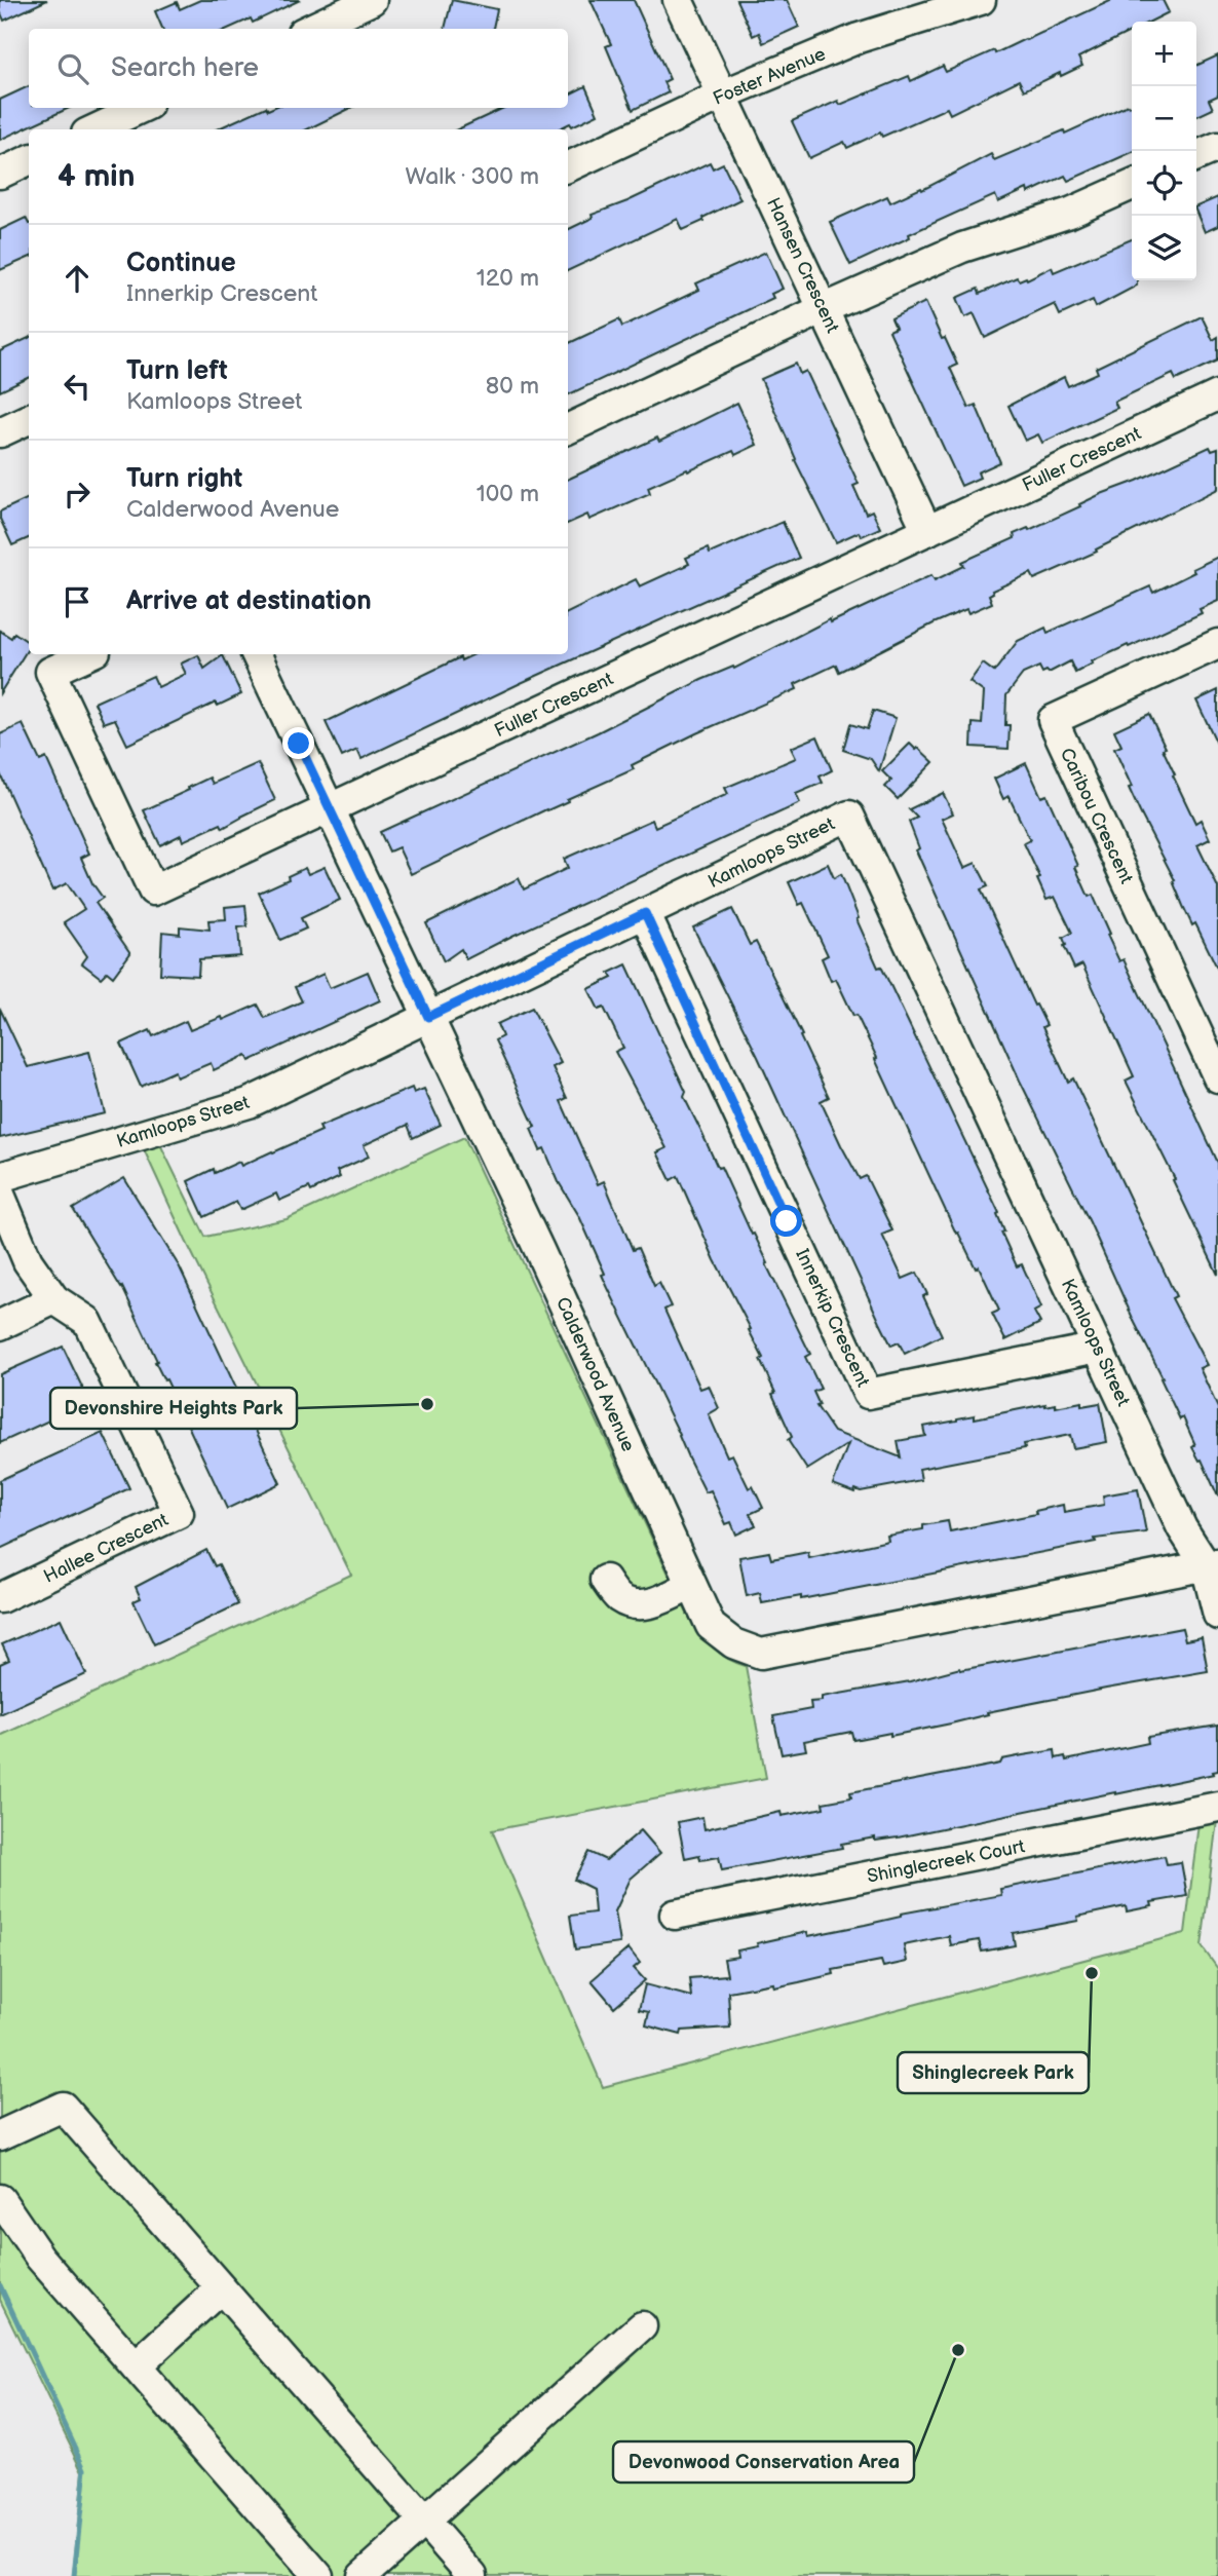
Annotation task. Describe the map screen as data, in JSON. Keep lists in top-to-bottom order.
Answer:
{
  "streets": {
    "street": [
      "Foster Avenue",
      "Hansen Crescent",
      "Fuller Crescent",
      "Caribou Crescent",
      "Kamloops Street",
      "Innerkip Crescent",
      "Calderwood Avenue",
      "Hallee Crescent",
      "Shinglecreek Court"
    ]
  },
  "crossings": [
    ["Foster Avenue", "Hansen Crescent"],
    ["Hansen Crescent", "Fuller Crescent"],
    ["Fuller Crescent", "Calderwood Avenue"],
    ["Kamloops Street", "Innerkip Crescent"],
    ["Kamloops Street", "Calderwood Avenue"]
  ],
  "places": ["Devonshire Heights Park", "Shinglecreek Park", "Devonwood Conservation Area"],
  "page": {
    "map_buttons": ["+", "−"],
    "search": "Search here",
    "heading": ["4 min", "Walk · 300 m"],
    "list": [
      ["Continue", "Innerkip Crescent", "120 m"],
      ["Turn left", "Kamloops Street", "80 m"],
      ["Turn right", "Calderwood Avenue", "100 m"],
      "Arrive at destination"
    ]
  }
}
